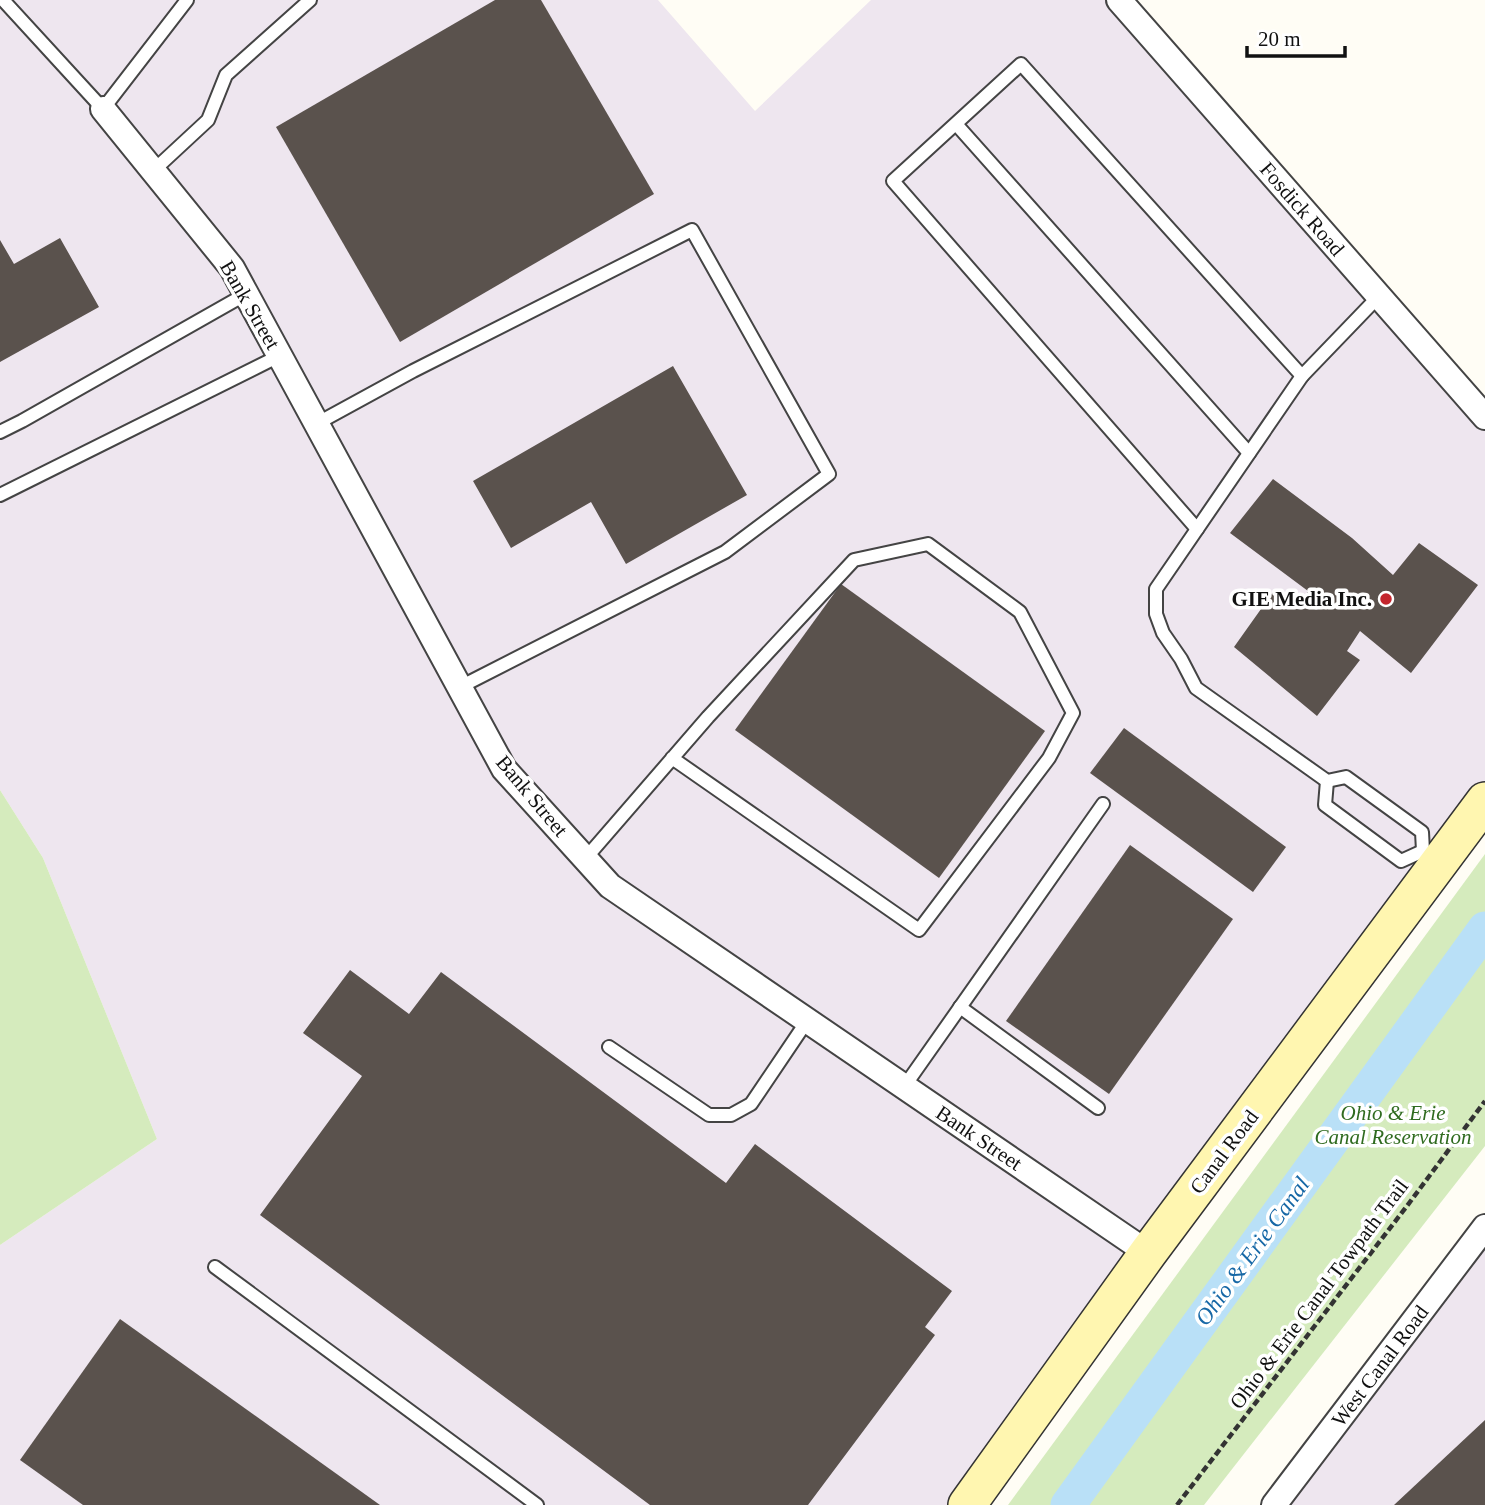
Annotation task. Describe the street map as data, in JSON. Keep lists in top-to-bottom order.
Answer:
{
  "streets": {
    "main road": ["Canal Road"],
    "street": ["Fosdick Road", "Bank Street", "West Canal Road"],
    "path": ["Ohio & Erie Canal Towpath Trail"]
  },
  "crossings": [
    ["Bank Street", "Canal Road"]
  ],
  "water": ["Ohio & Erie Canal"],
  "parks": ["Ohio & Erie Canal Reservation"],
  "places": ["GIE Media Inc."],
  "scale_bar": "20 m"
}
